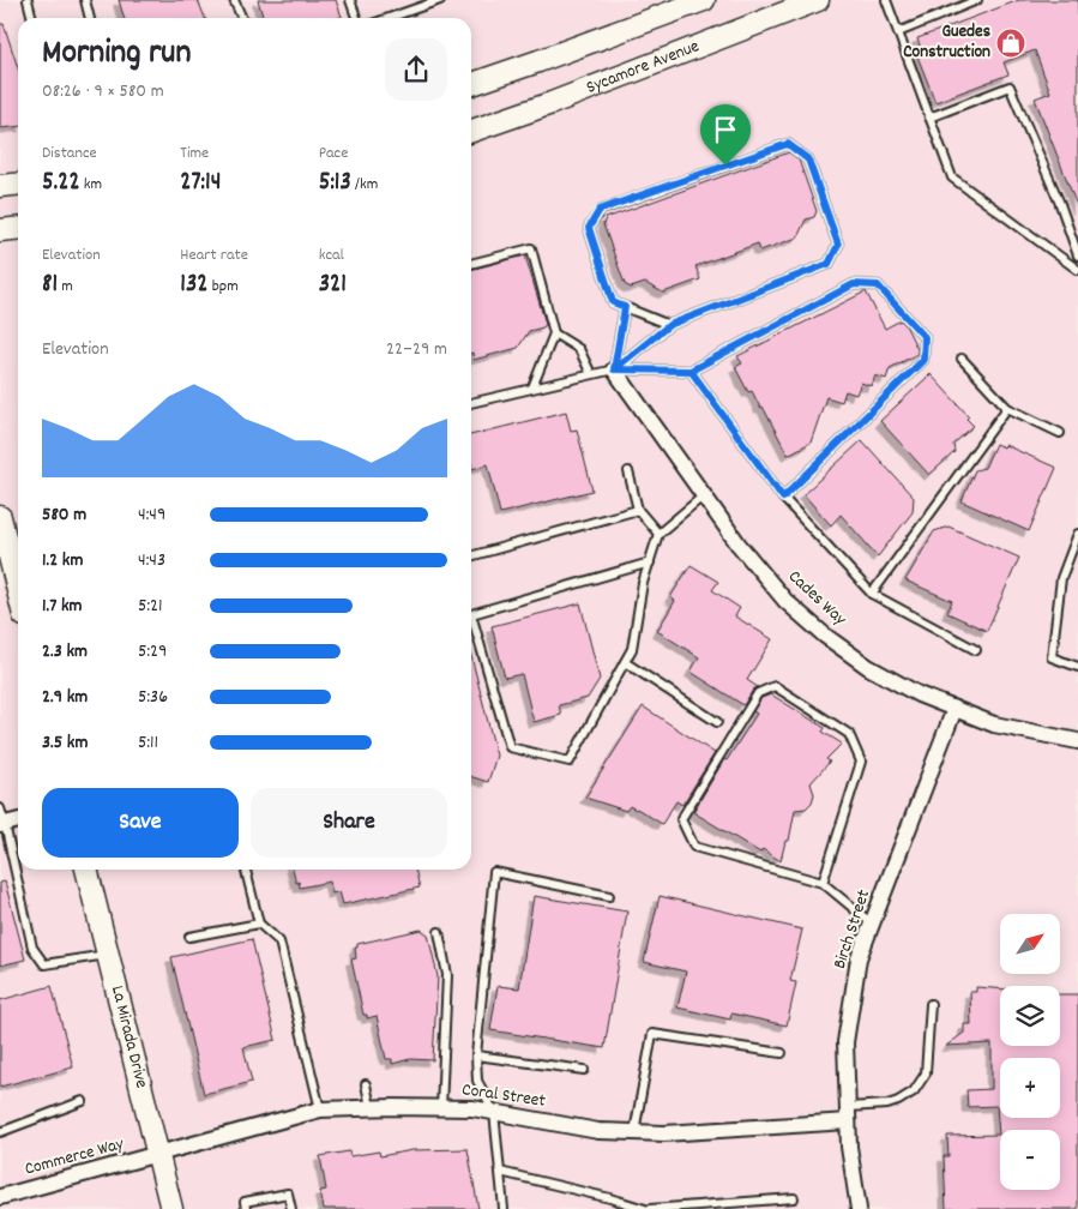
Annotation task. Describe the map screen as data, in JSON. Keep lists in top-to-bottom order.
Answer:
{
  "streets": {
    "main road": ["Sycamore Avenue", "La Mirada Drive"],
    "street": [
      "Cades Way",
      "Birch Street",
      "Coral Street",
      "Commerce Way"
    ]
  },
  "crossings": [
    ["Cades Way", "Birch Street"],
    ["Birch Street", "Coral Street"],
    ["La Mirada Drive", "Coral Street"],
    ["La Mirada Drive", "Commerce Way"],
    ["Coral Street", "Commerce Way"]
  ],
  "places": {
    "shop": ["Guedes Construction"]
  },
  "north": "top right",
  "page": {
    "heading": ["Morning run", "08:26 · 9 × 580 m"],
    "stats": [
      ["Distance", "5.22 km"],
      ["Time", "27:14"],
      ["Pace", "5:13 /km"],
      ["Elevation", "81 m"],
      ["Heart rate", "132 bpm"],
      ["kcal", "321"]
    ],
    "chart": ["Elevation", "22–29 m"],
    "list": [
      {
        "name": "580 m",
        "note": "4:49"
      },
      {
        "name": "1.2 km",
        "note": "4:43"
      },
      {
        "name": "1.7 km",
        "note": "5:21"
      },
      {
        "name": "2.3 km",
        "note": "5:29"
      },
      {
        "name": "2.9 km",
        "note": "5:36"
      },
      {
        "name": "3.5 km",
        "note": "5:11"
      }
    ],
    "buttons": ["Save", "Share"],
    "map_buttons": ["+", "−"]
  }
}
